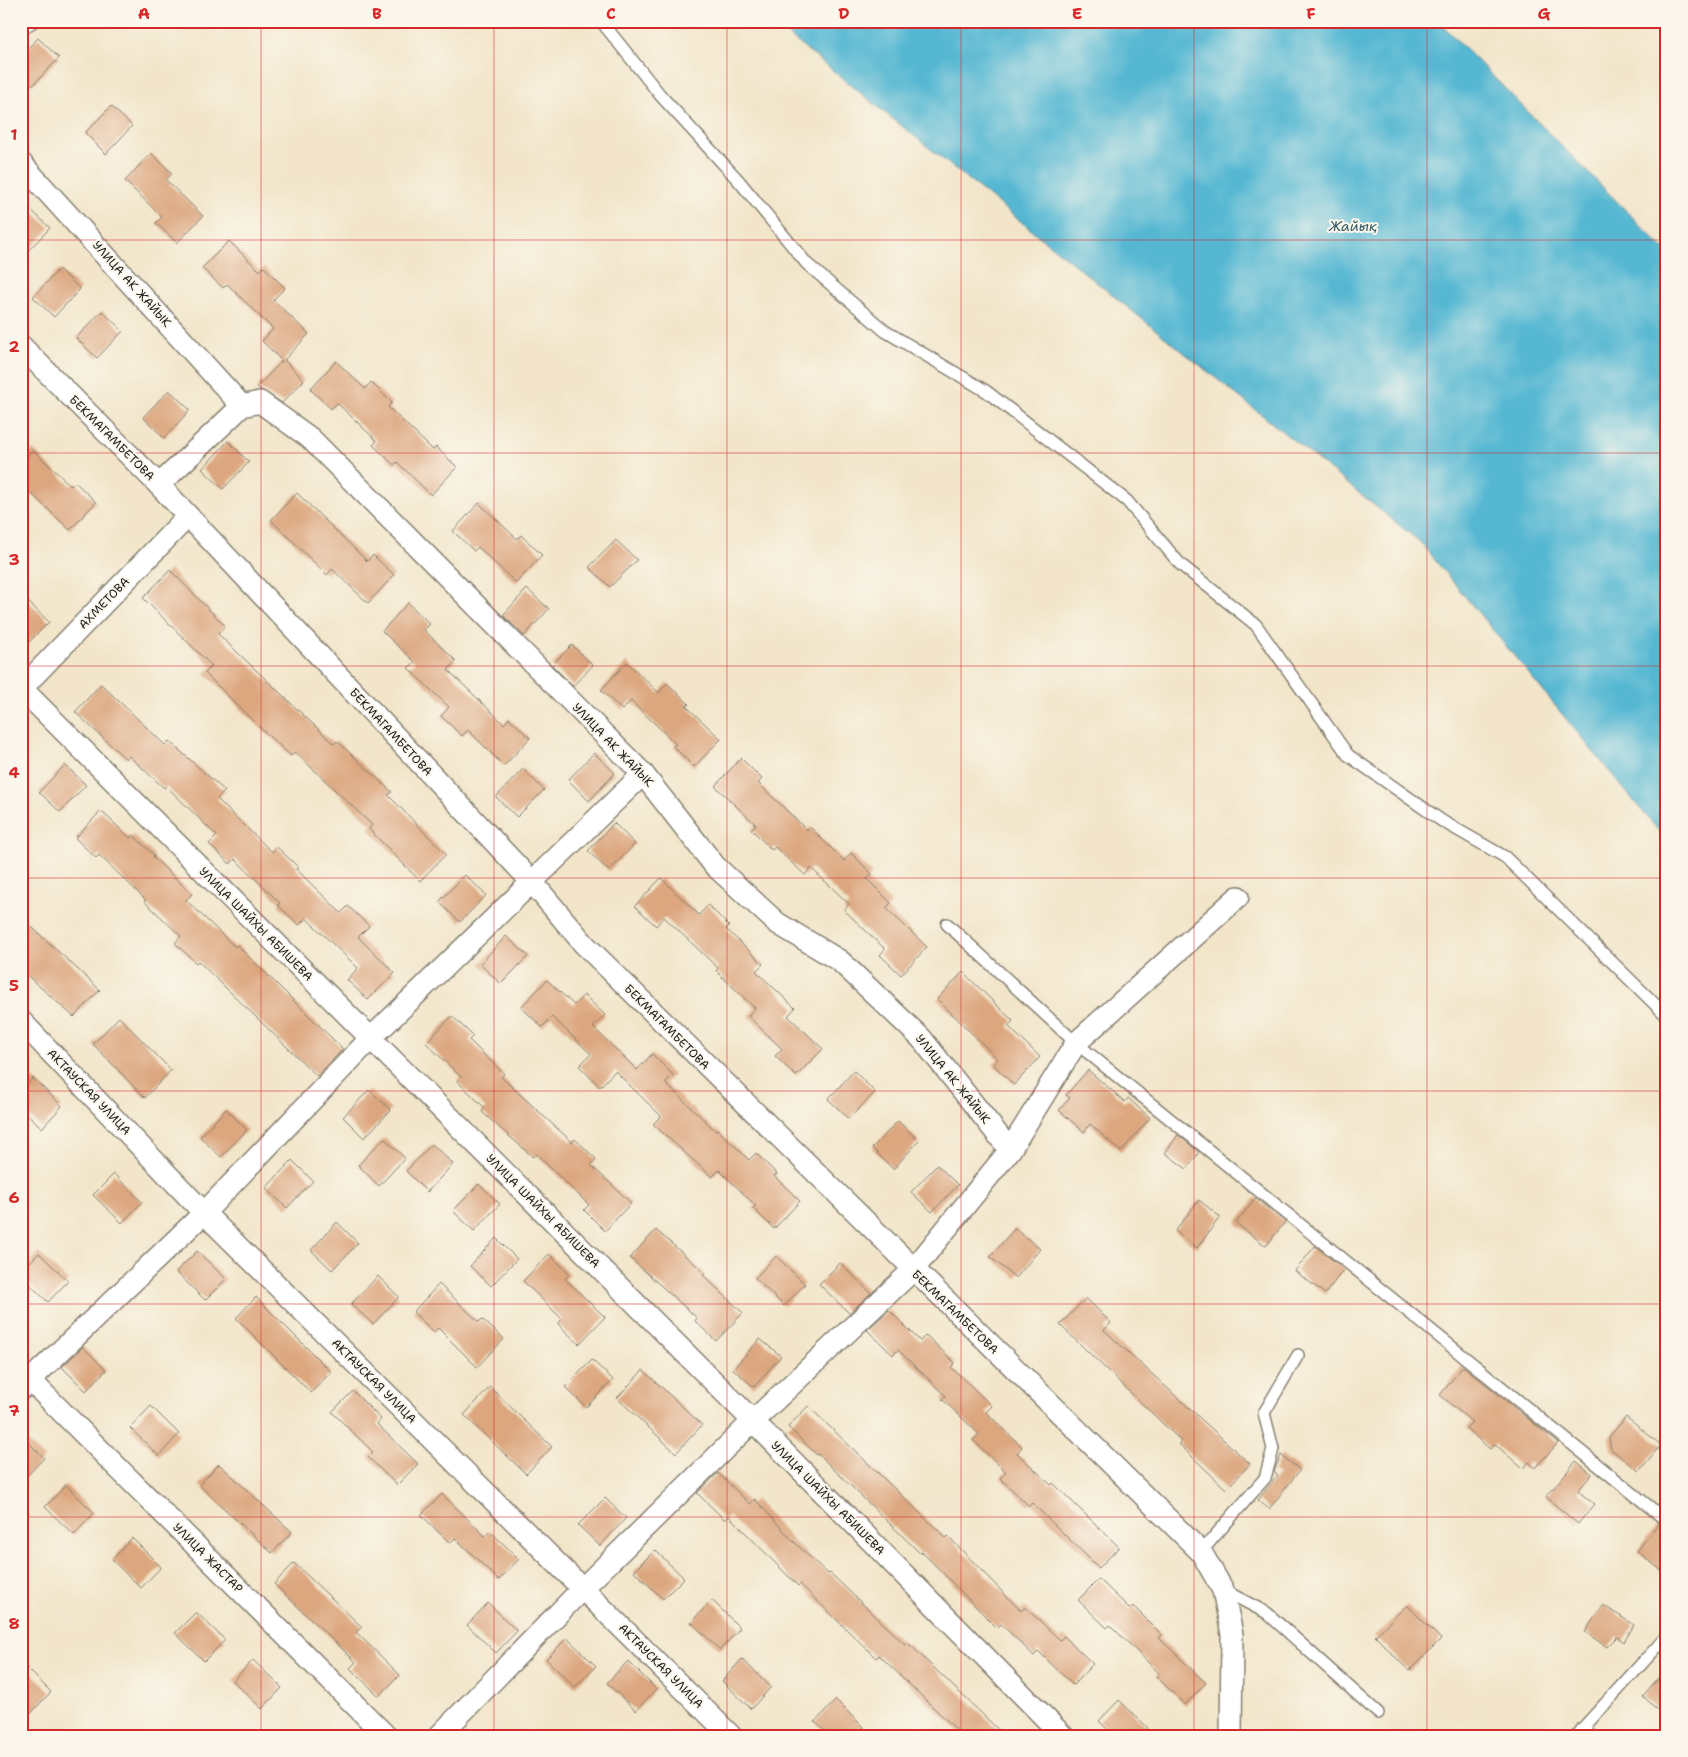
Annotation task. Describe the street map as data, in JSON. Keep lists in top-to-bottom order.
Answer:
{
  "streets": {
    "street": [
      "УЛИЦА АК ЖАЙЫК",
      "БЕКМАГАМБЕТОВА",
      "АХМЕТОВА",
      "УЛИЦА ШАЙХЫ АБИШЕВА",
      "АКТАУСКАЯ УЛИЦА",
      "УЛИЦА ЖАСТАР"
    ]
  },
  "crossings": [
    ["БЕКМАГАМБЕТОВА", "АХМЕТОВА"],
    ["АХМЕТОВА", "УЛИЦА ШАЙХЫ АБИШЕВА"]
  ],
  "water": ["Жайық"],
  "grid": {
    "columns": [
      "A",
      "B",
      "C",
      "D",
      "E",
      "F",
      "G"
    ],
    "rows": [
      "1",
      "2",
      "3",
      "4",
      "5",
      "6",
      "7",
      "8"
    ]
  }
}
